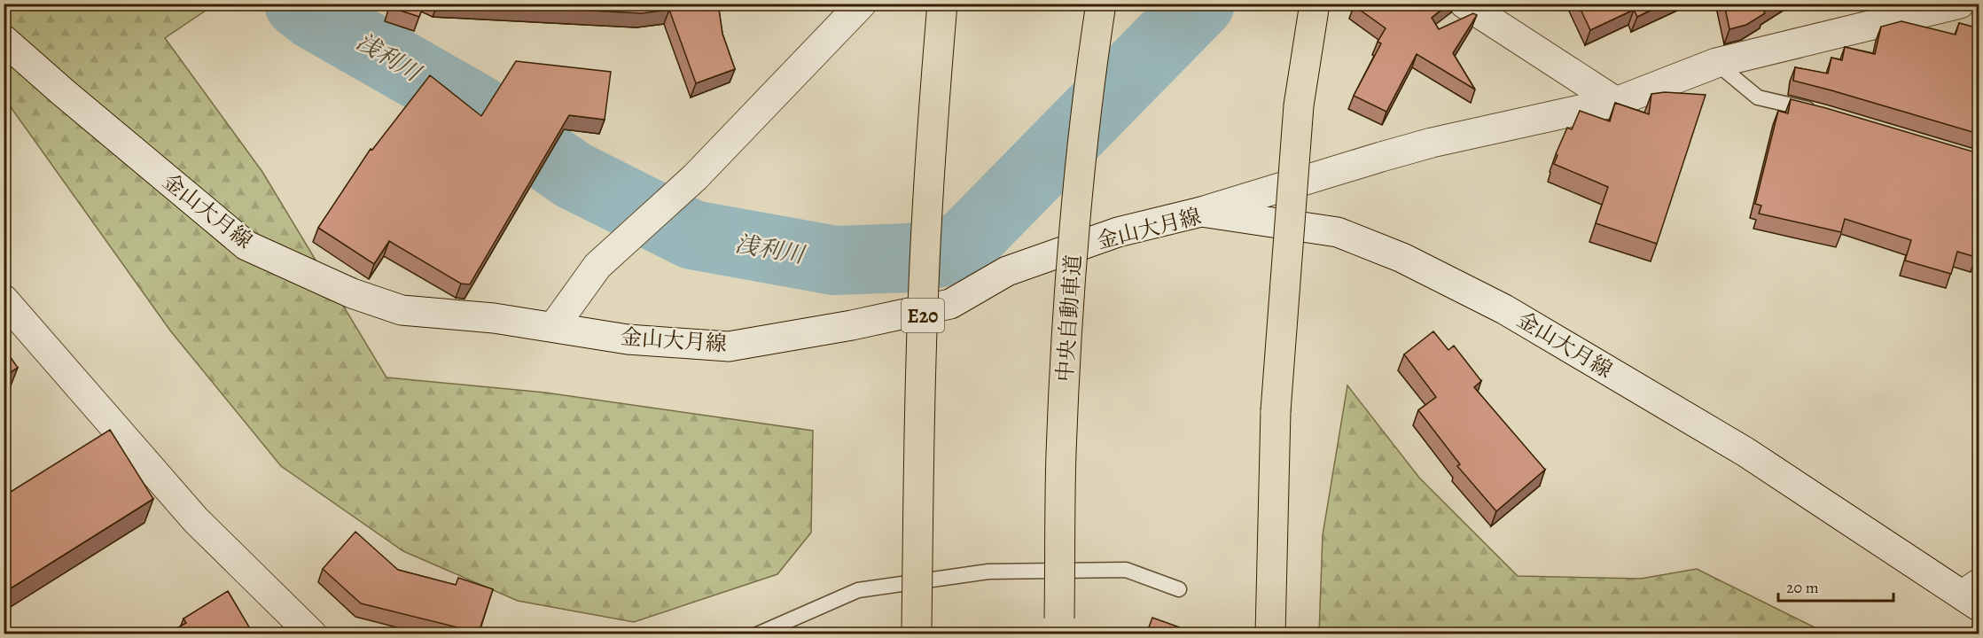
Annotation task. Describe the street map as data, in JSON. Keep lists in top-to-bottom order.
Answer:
{
  "streets": {
    "highway": ["E20", "中央自動車道"],
    "main road": ["金山大月線"]
  },
  "water": ["浅利川"],
  "scale_bar": "20 m"
}
